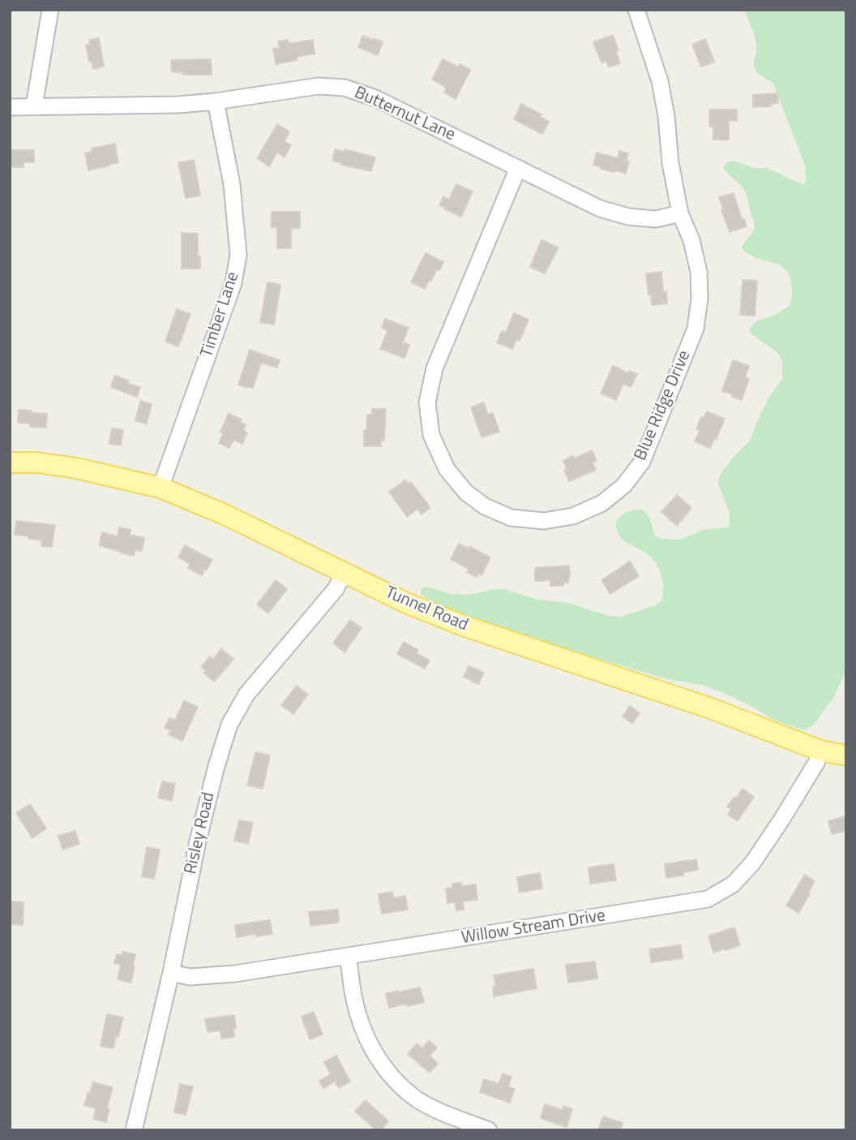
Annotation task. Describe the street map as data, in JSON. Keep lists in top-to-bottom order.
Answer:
{
  "streets": {
    "main road": ["Tunnel Road"],
    "street": [
      "Butternut Lane",
      "Timber Lane",
      "Blue Ridge Drive",
      "Risley Road",
      "Willow Stream Drive"
    ]
  },
  "crossings": [
    ["Butternut Lane", "Timber Lane"],
    ["Butternut Lane", "Blue Ridge Drive"],
    ["Timber Lane", "Tunnel Road"],
    ["Tunnel Road", "Risley Road"],
    ["Tunnel Road", "Willow Stream Drive"],
    ["Risley Road", "Willow Stream Drive"]
  ]
}
